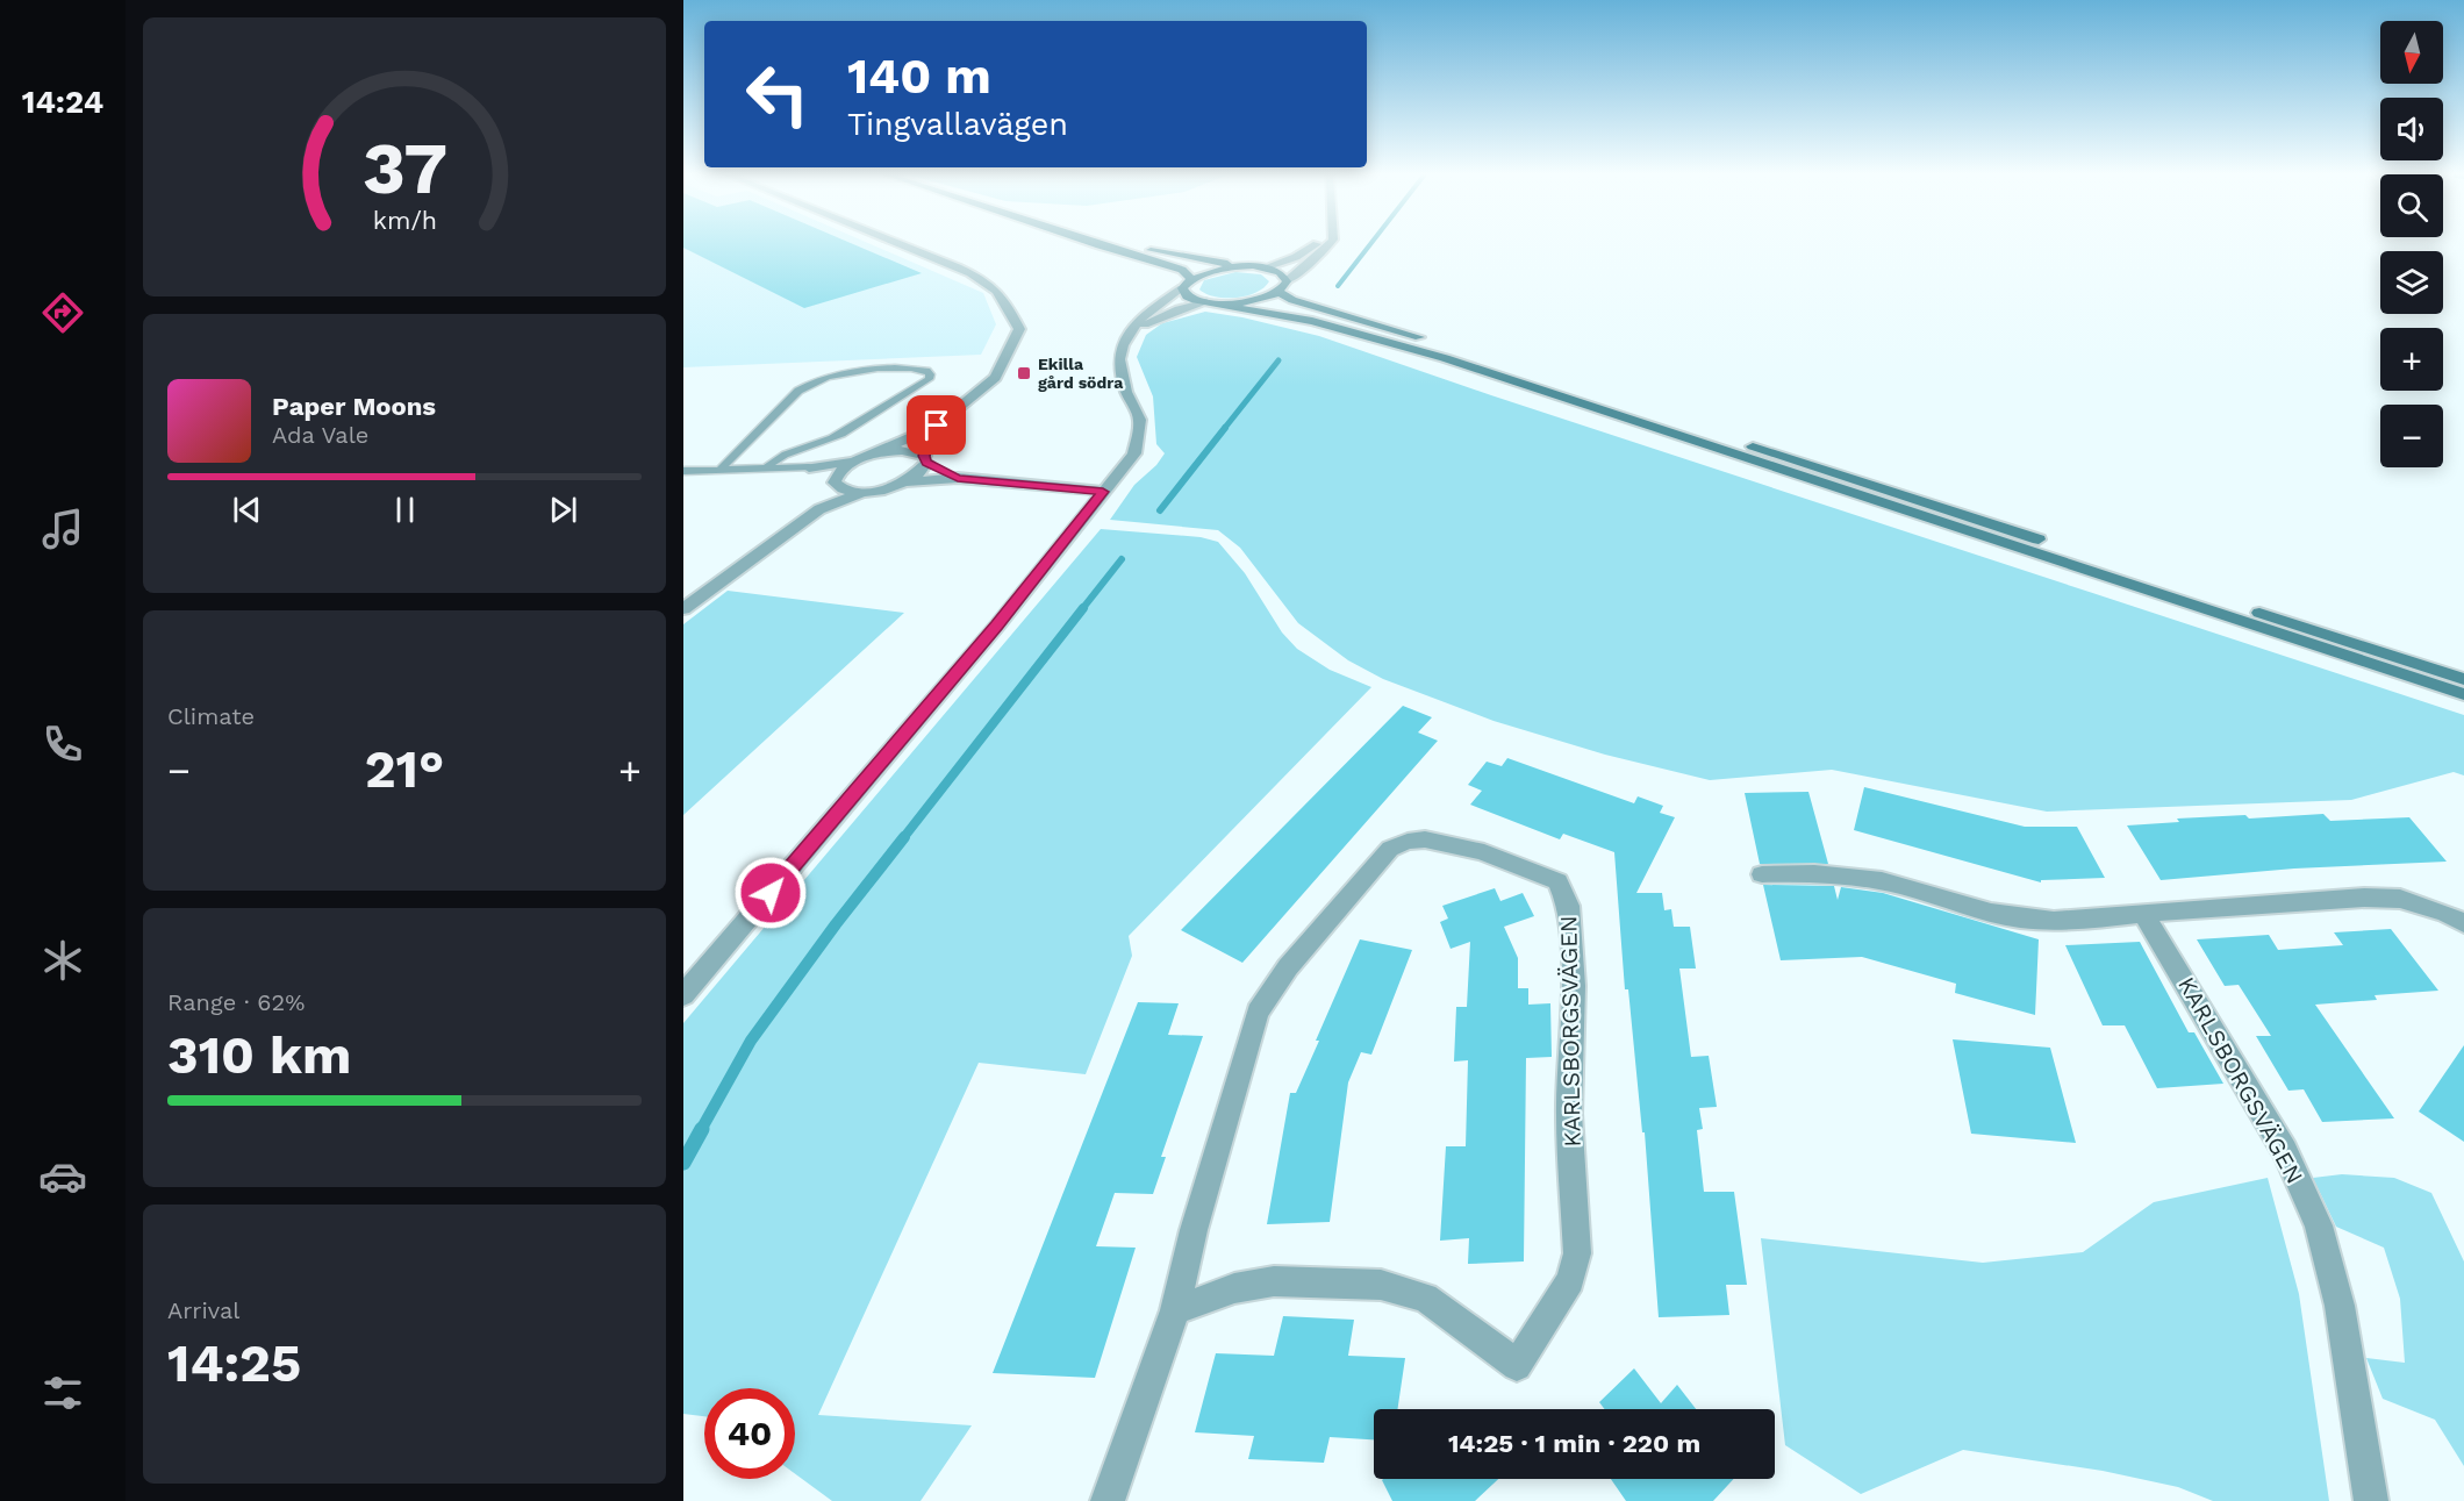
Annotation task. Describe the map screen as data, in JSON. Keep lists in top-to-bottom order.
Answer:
{
  "streets": {
    "street": ["KARLSBORGSVÄGEN"]
  },
  "places": {
    "transit": ["Ekilla gård södra"]
  },
  "north": "bottom",
  "page": {
    "tabs": "14:24",
    "map_buttons": ["+", "−"],
    "turn": ["140 m", "Tingvallavägen"],
    "song": ["Paper Moons", "Ada Vale"],
    "tile": [
      "Climate",
      ["Range · 62%", "310 km"],
      ["Arrival", "14:25"]
    ],
    "heat": ["−", "21°", "+"],
    "limit": "40",
    "trip": "14:25 · 1 min · 220 m",
    "gauge": ["37", "km/h"]
  }
}
